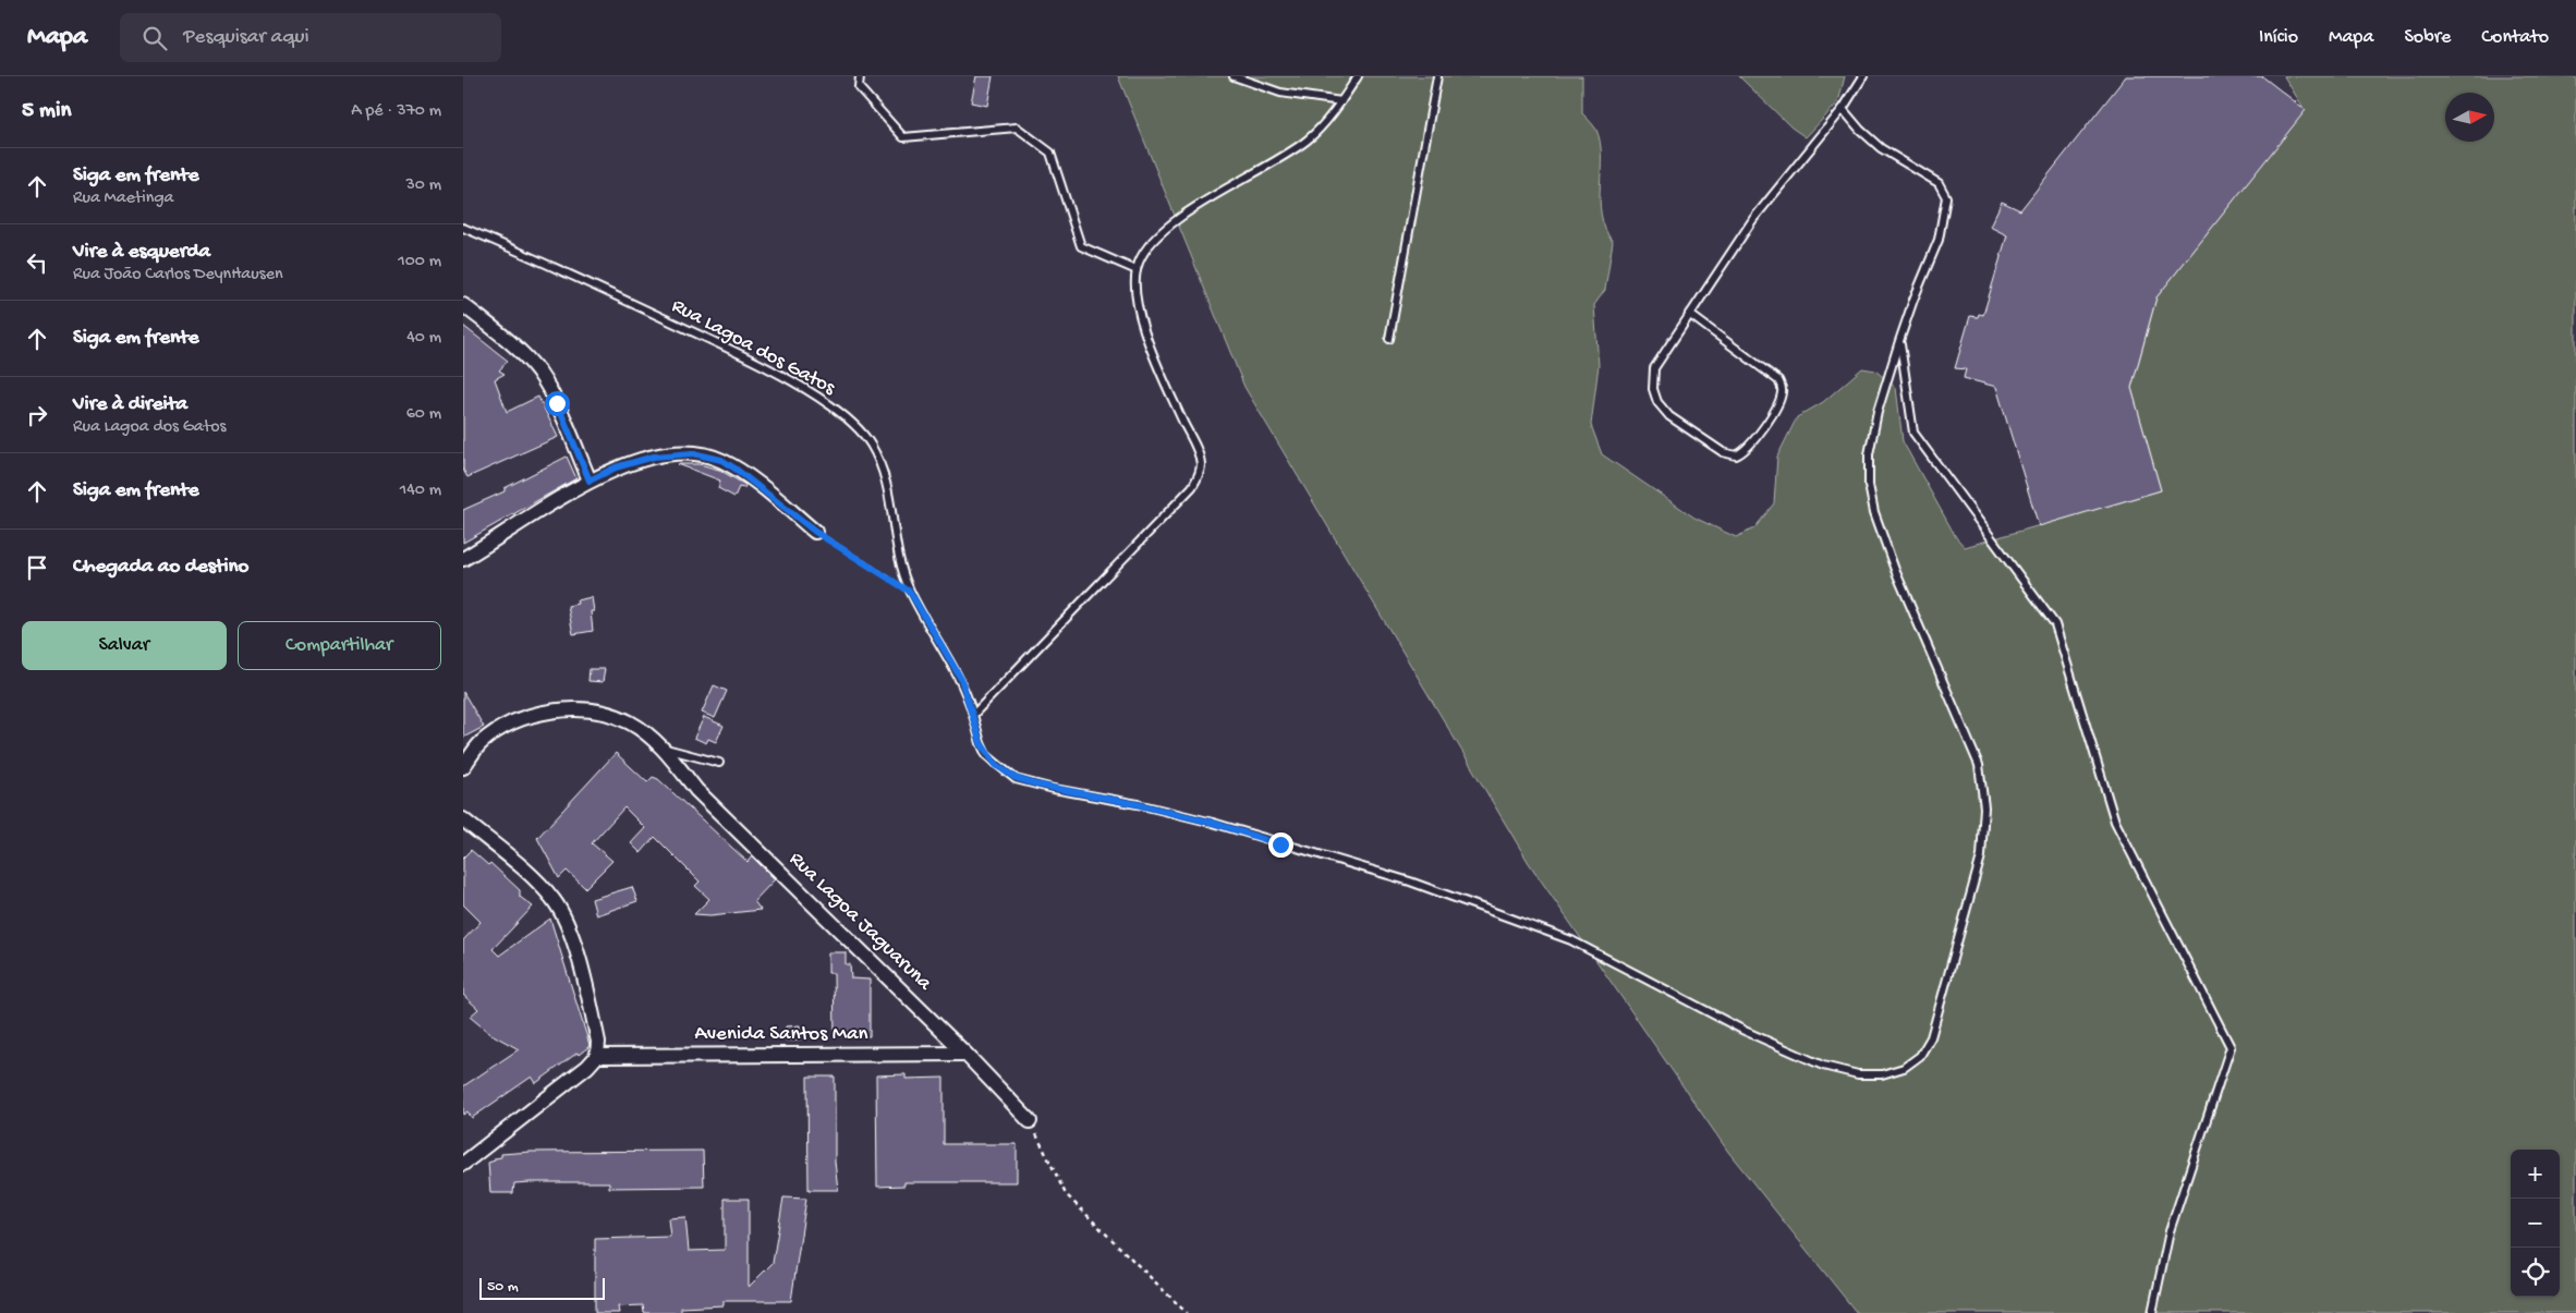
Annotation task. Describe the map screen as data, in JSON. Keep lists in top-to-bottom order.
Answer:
{
  "streets": {
    "street": ["Rua Lagoa Jaguaruna", "Avenida Santos Man"],
    "lane": ["Rua Lagoa dos Gatos"]
  },
  "crossings": [
    ["Rua Lagoa Jaguaruna", "Avenida Santos Man"]
  ],
  "scale_bar": "50 m",
  "north": "right",
  "page": {
    "header": "Mapa",
    "search": "Pesquisar aqui",
    "nav": [
      "Início",
      "Mapa",
      "Sobre",
      "Contato"
    ],
    "heading": ["5 min", "A pé · 370 m"],
    "list": [
      ["Siga em frente", "Rua Maetinga", "30 m"],
      ["Vire à esquerda", "Rua João Carlos DeynHausen", "100 m"],
      ["Siga em frente", "40 m"],
      ["Vire à direita", "Rua Lagoa dos Gatos", "60 m"],
      ["Siga em frente", "140 m"],
      "Chegada ao destino"
    ],
    "buttons": ["Salvar", "Compartilhar"],
    "map_buttons": ["+", "−"],
    "scale": "50 m"
  }
}
